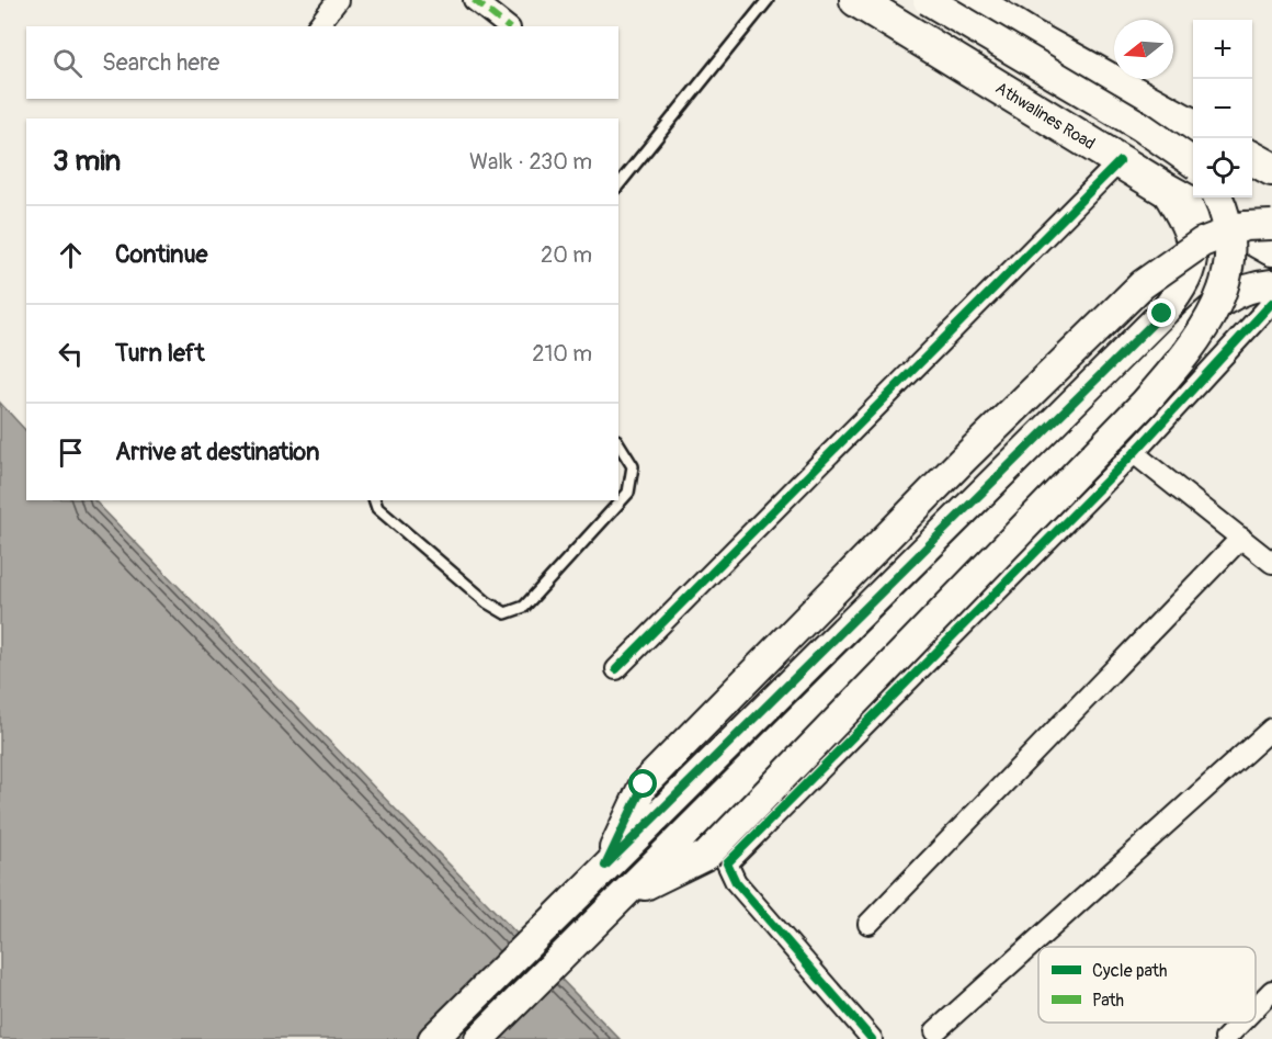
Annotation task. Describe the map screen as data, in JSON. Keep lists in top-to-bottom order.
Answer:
{
  "streets": {
    "main road": ["Athwalines Road"]
  },
  "legend": ["Cycle path", "Path"],
  "north": "left",
  "page": {
    "map_buttons": ["+", "−"],
    "search": "Search here",
    "heading": ["3 min", "Walk · 230 m"],
    "list": [
      ["Continue", "20 m"],
      ["Turn left", "210 m"],
      "Arrive at destination"
    ]
  }
}
